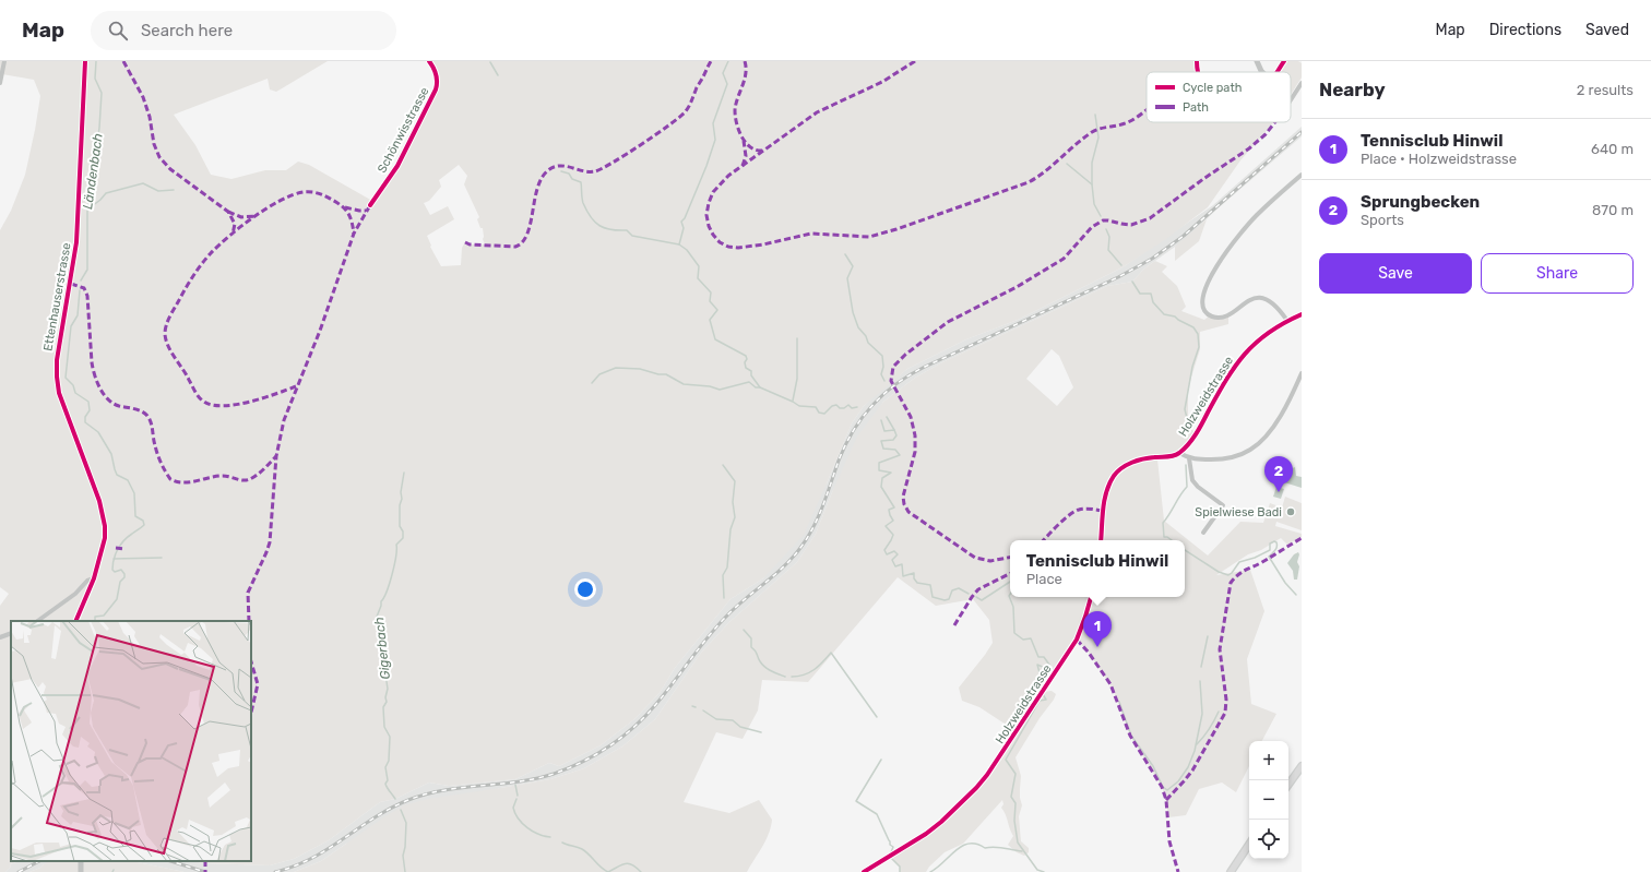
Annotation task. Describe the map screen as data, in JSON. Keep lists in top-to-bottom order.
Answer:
{
  "streets": {
    "street": ["Schönwisstrasse", "Ettenhauserstrasse", "Holzweidstrasse"]
  },
  "water": ["Ländenbach", "Gigerbach"],
  "places": ["Spielwiese Badi"],
  "legend": ["Cycle path", "Path"],
  "page": {
    "header": "Map",
    "search": "Search here",
    "nav": ["Map", "Directions", "Saved"],
    "heading": ["Nearby", "2 results"],
    "list": [
      {
        "mark": "1",
        "name": "Tennisclub Hinwil",
        "note": "Place · Holzweidstrasse",
        "value": "640 m"
      },
      {
        "mark": "2",
        "name": "Sprungbecken",
        "note": "Sports",
        "value": "870 m"
      }
    ],
    "buttons": ["Save", "Share"],
    "pins": ["2", "1"],
    "popup": ["Tennisclub Hinwil", "Place"],
    "map_buttons": ["+", "−"]
  }
}
